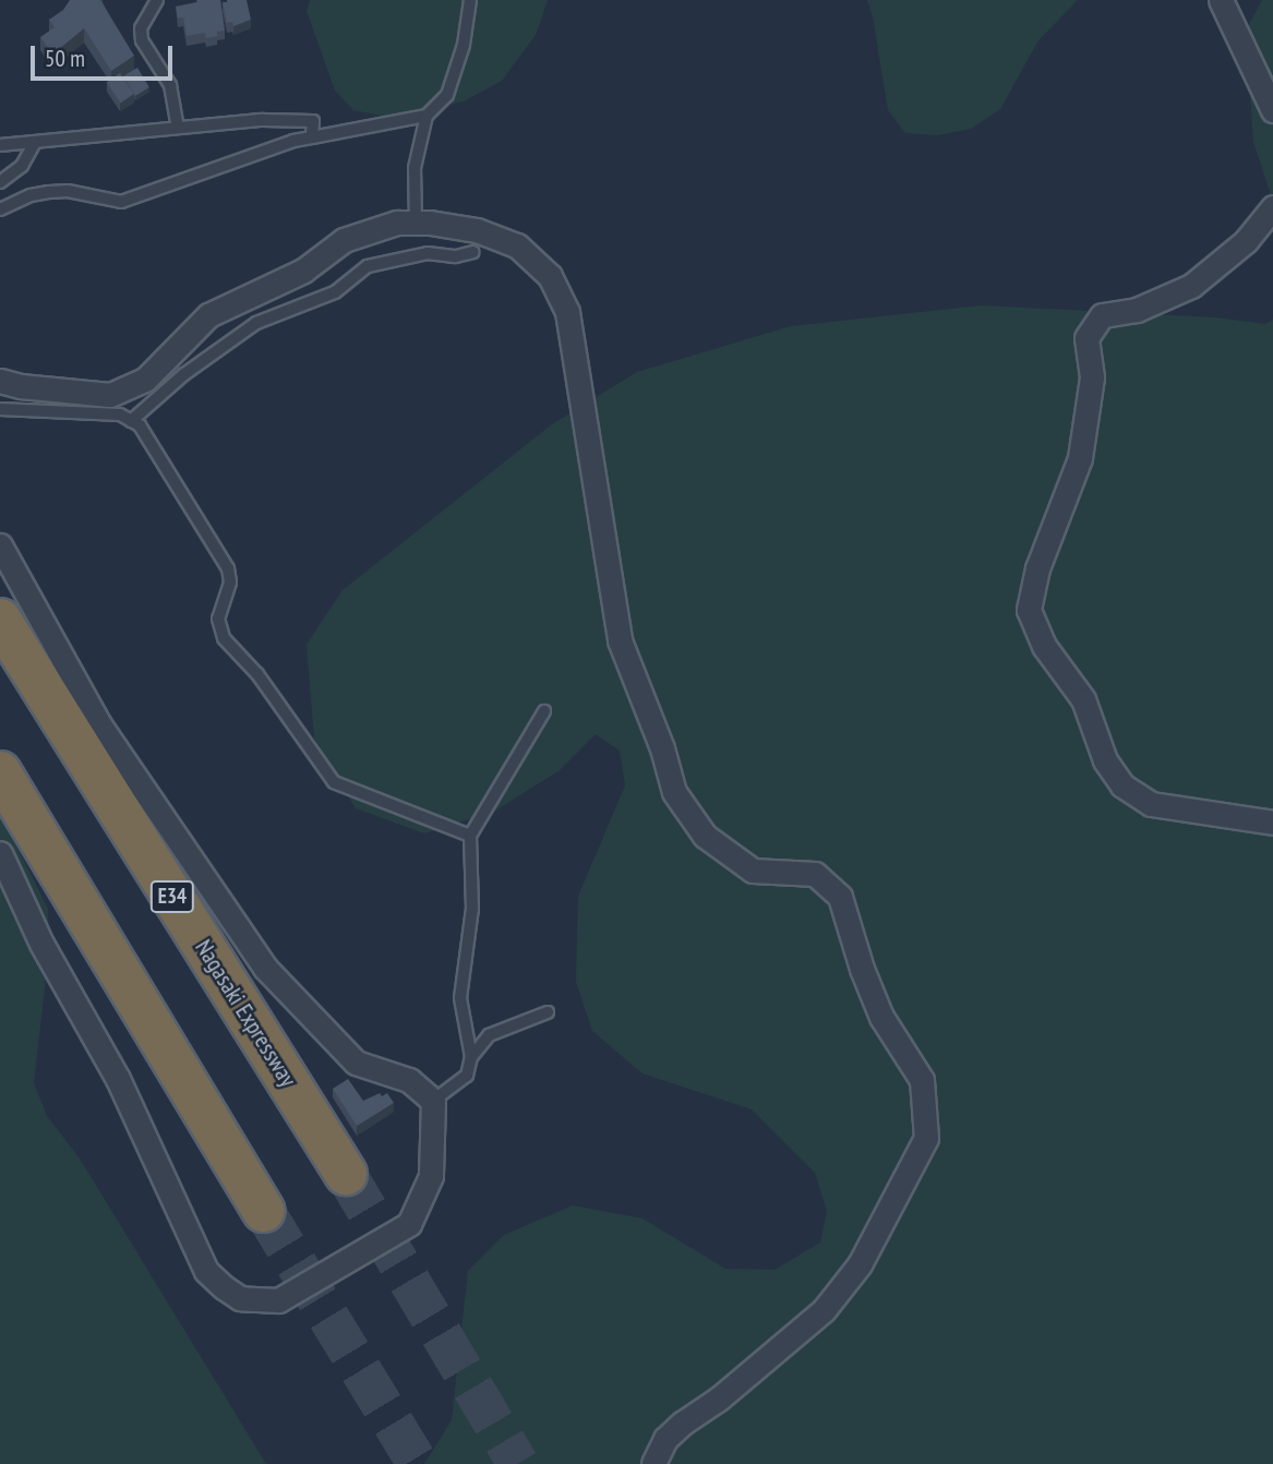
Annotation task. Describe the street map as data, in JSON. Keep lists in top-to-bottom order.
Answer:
{
  "streets": {
    "highway": ["E34", "Nagasaki Expressway"]
  },
  "scale_bar": "50 m"
}
